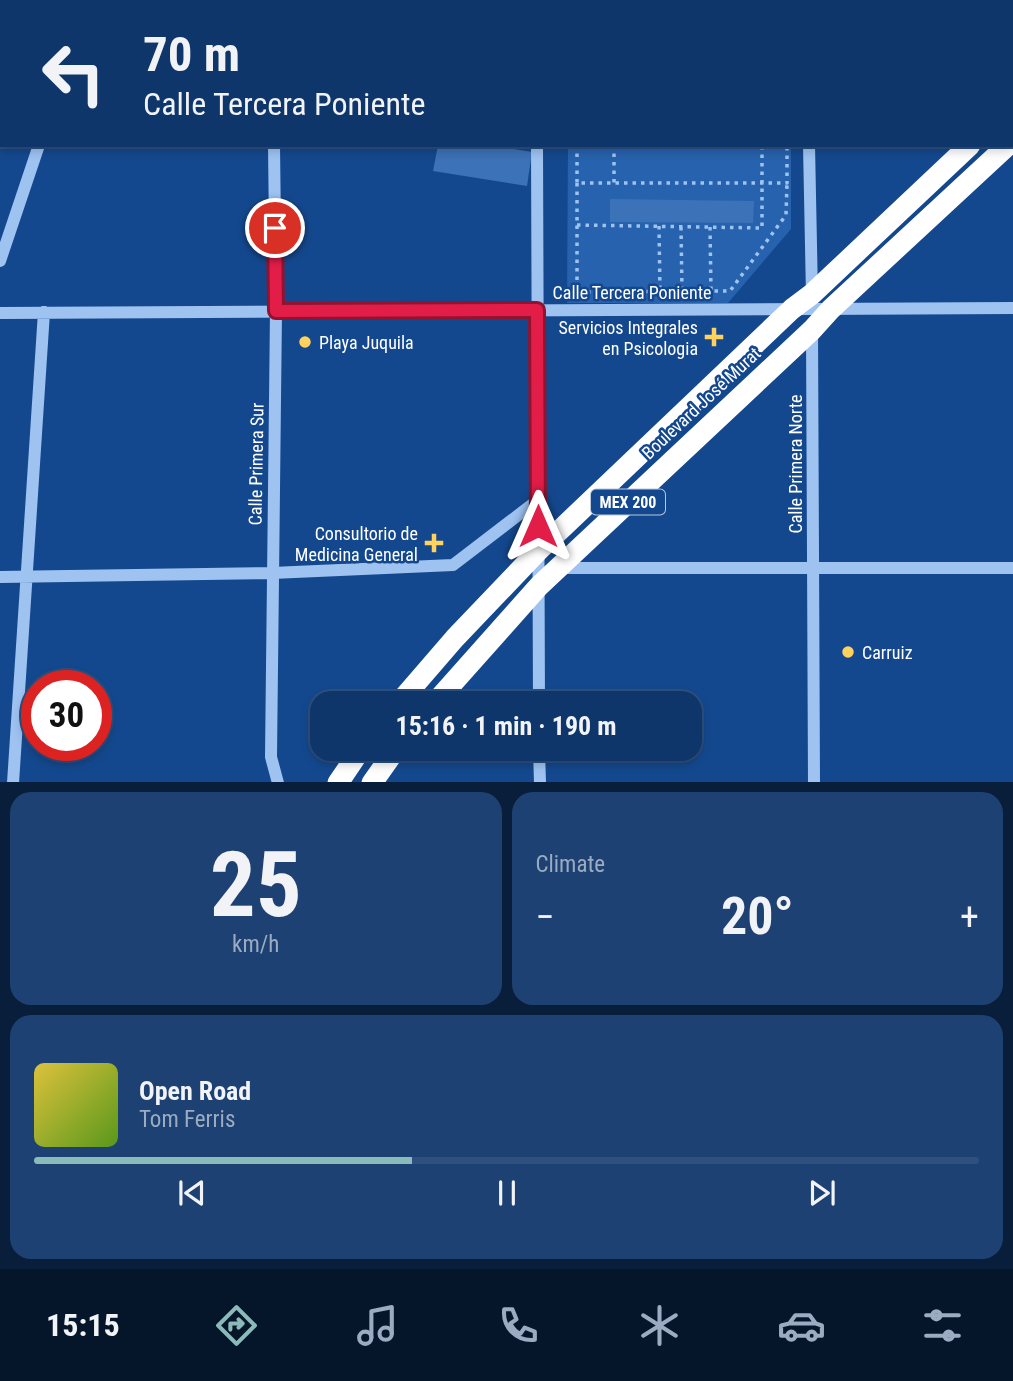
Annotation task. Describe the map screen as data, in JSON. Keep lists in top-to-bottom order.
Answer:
{
  "streets": {
    "highway": ["Boulevard José Murat", "MEX 200"],
    "street": ["Calle Tercera Poniente", "Calle Primera Sur", "Calle Primera Norte"]
  },
  "crossings": [
    ["Calle Tercera Poniente", "Boulevard José Murat"],
    ["Calle Tercera Poniente", "Calle Primera Sur"],
    ["Calle Tercera Poniente", "Calle Primera Norte"],
    ["Boulevard José Murat", "Calle Primera Norte"]
  ],
  "places": {
    "health": ["Servicios Integrales en Psicologia", "Consultorio de Medicina General"],
    "other": ["Playa Juquila", "Carruiz"]
  },
  "page": {
    "turn": ["70 m", "Calle Tercera Poniente"],
    "limit": "30",
    "trip": "15:16 · 1 min · 190 m",
    "tile": [
      ["25", "km/h"],
      "Climate"
    ],
    "heat": ["−", "20°", "+"],
    "song": ["Open Road", "Tom Ferris"],
    "tabs": "15:15"
  }
}
